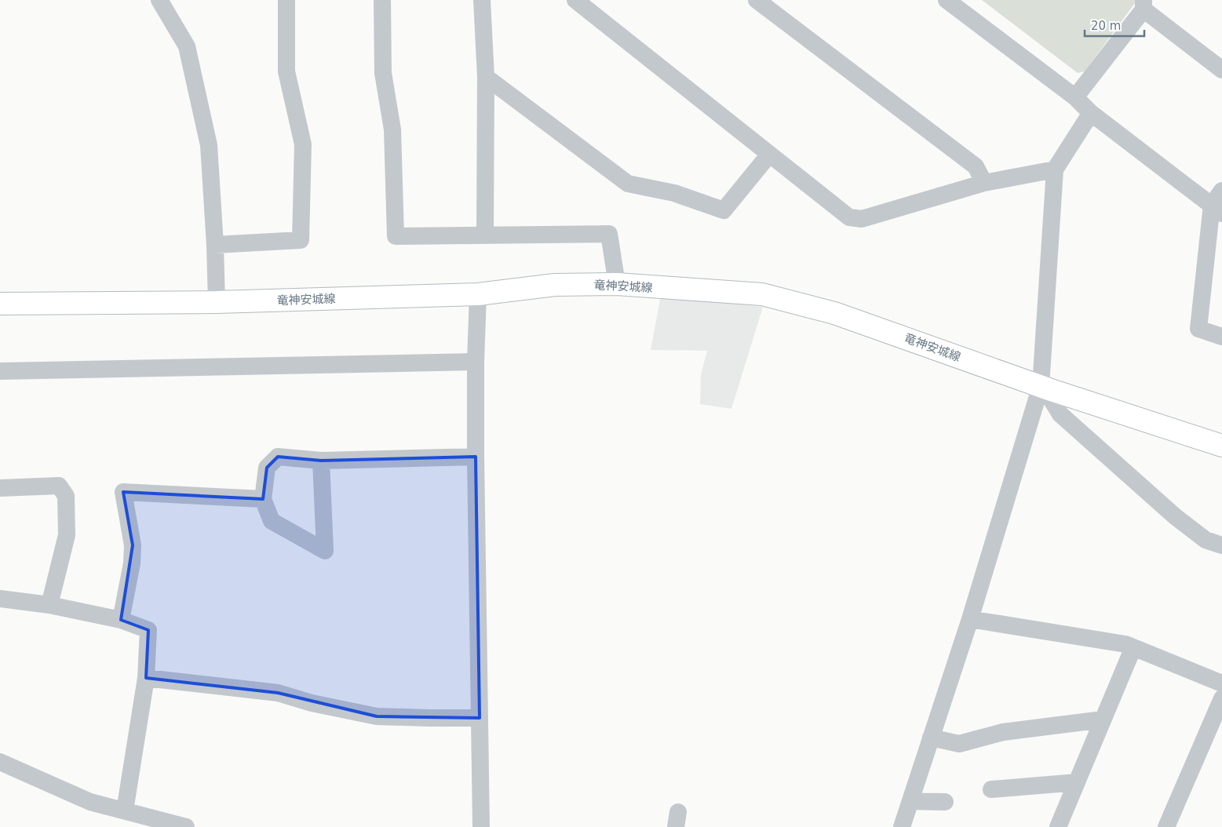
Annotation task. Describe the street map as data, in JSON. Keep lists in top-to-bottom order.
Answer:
{
  "streets": {
    "street": ["竜神安城線"]
  },
  "scale_bar": "20 m"
}
